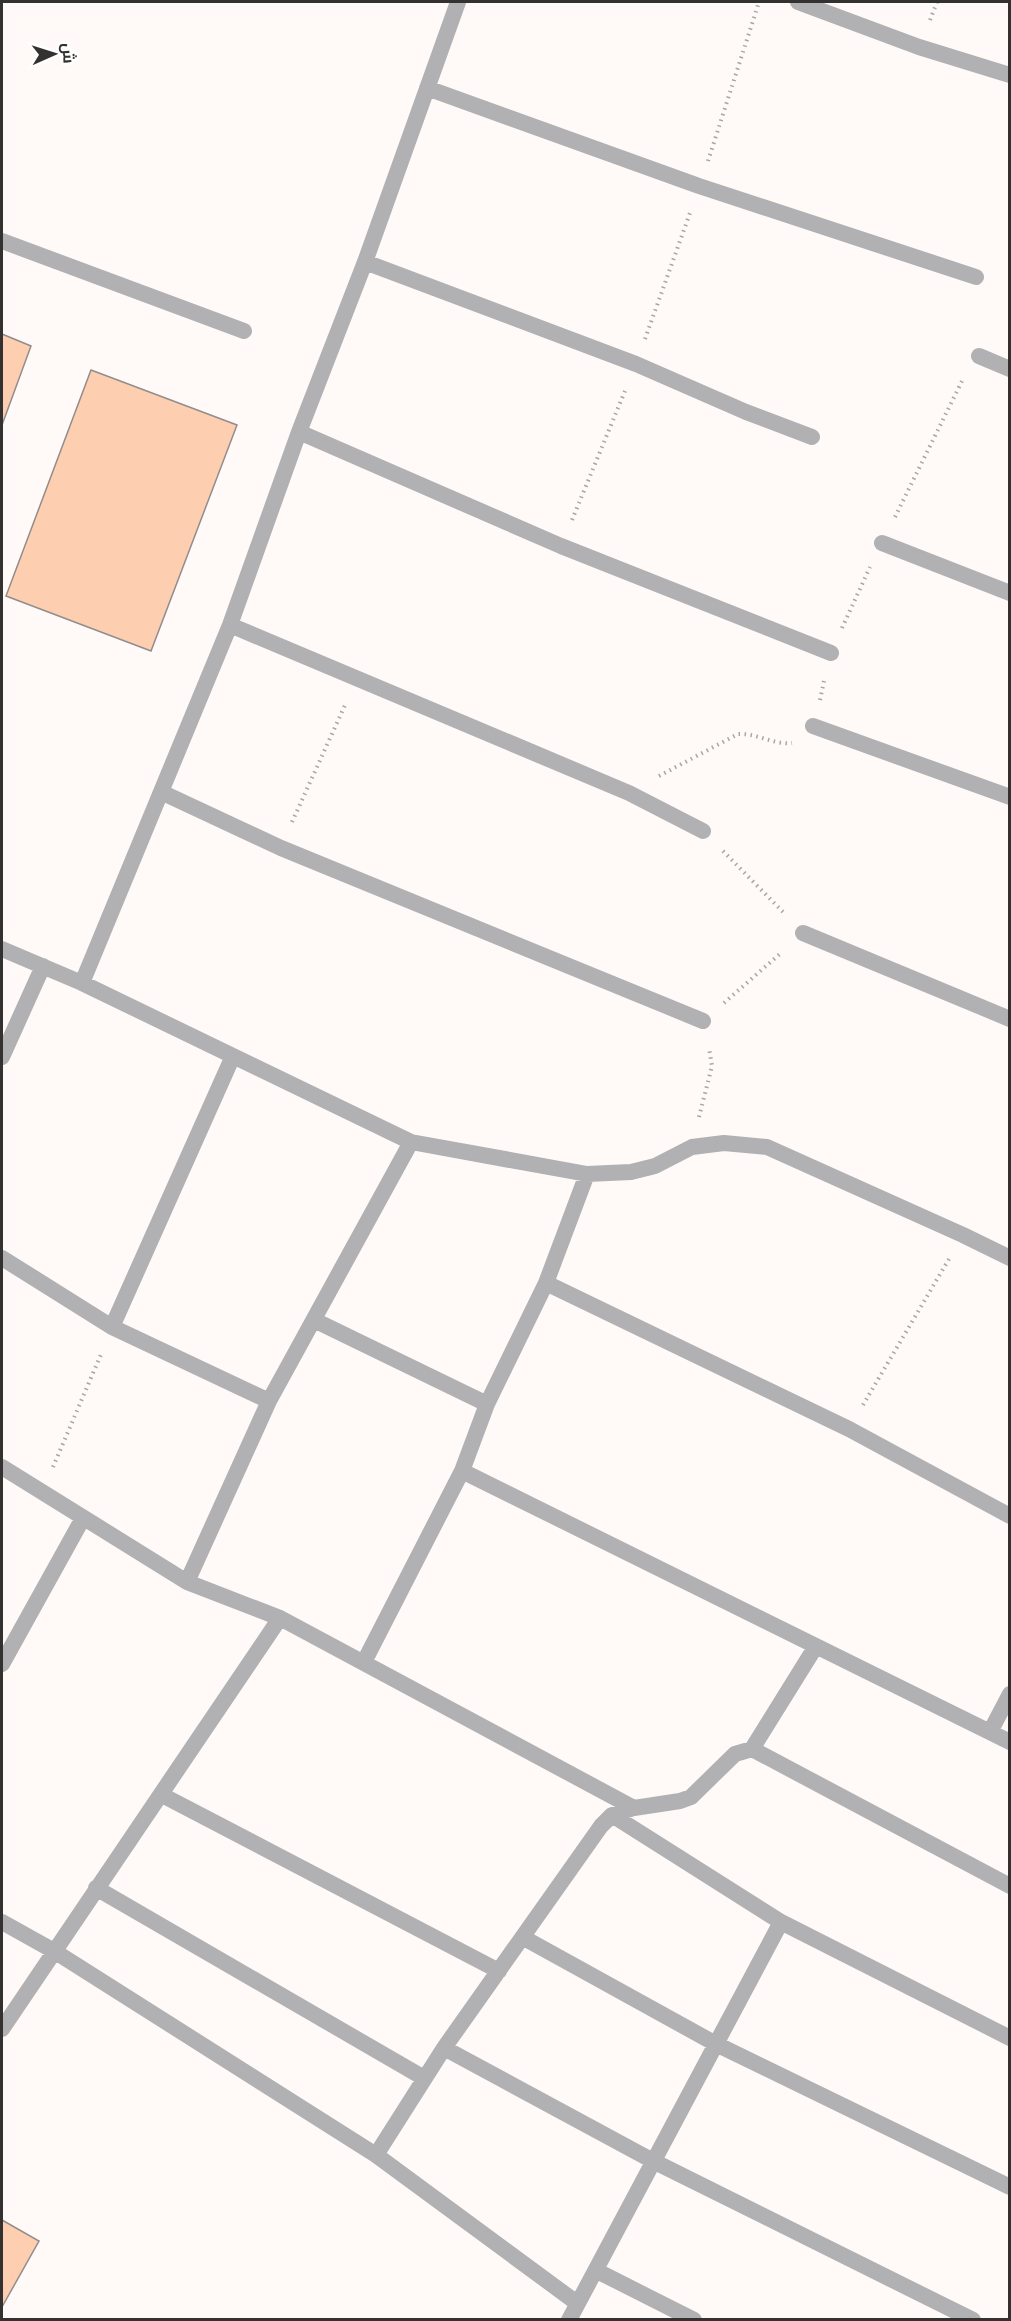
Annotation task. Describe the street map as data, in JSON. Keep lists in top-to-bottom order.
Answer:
{
  "north": "right"
}
